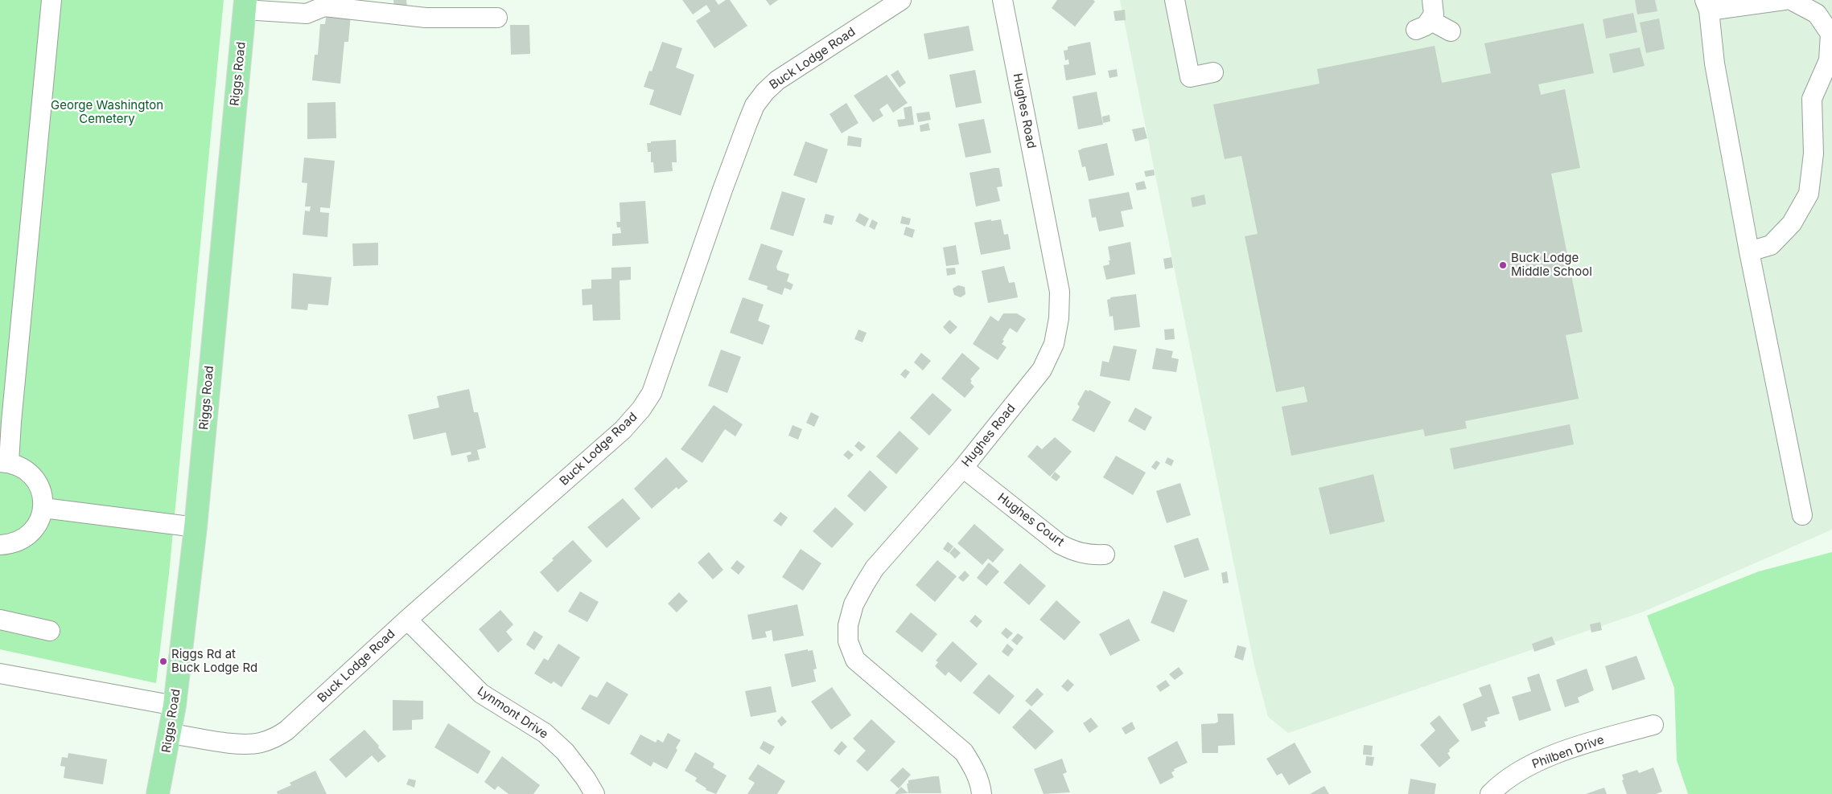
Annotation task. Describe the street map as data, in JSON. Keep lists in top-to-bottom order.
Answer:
{
  "streets": {
    "main road": ["Riggs Road"],
    "street": [
      "Buck Lodge Road",
      "Hughes Road",
      "Hughes Court",
      "Lynmont Drive",
      "Philben Drive"
    ]
  },
  "crossings": [
    ["Buck Lodge Road", "Riggs Road"],
    ["Buck Lodge Road", "Lynmont Drive"],
    ["Hughes Road", "Hughes Court"]
  ],
  "parks": ["George Washington Cemetery"],
  "places": ["Buck Lodge Middle School", "Riggs Rd at Buck Lodge Rd"]
}
